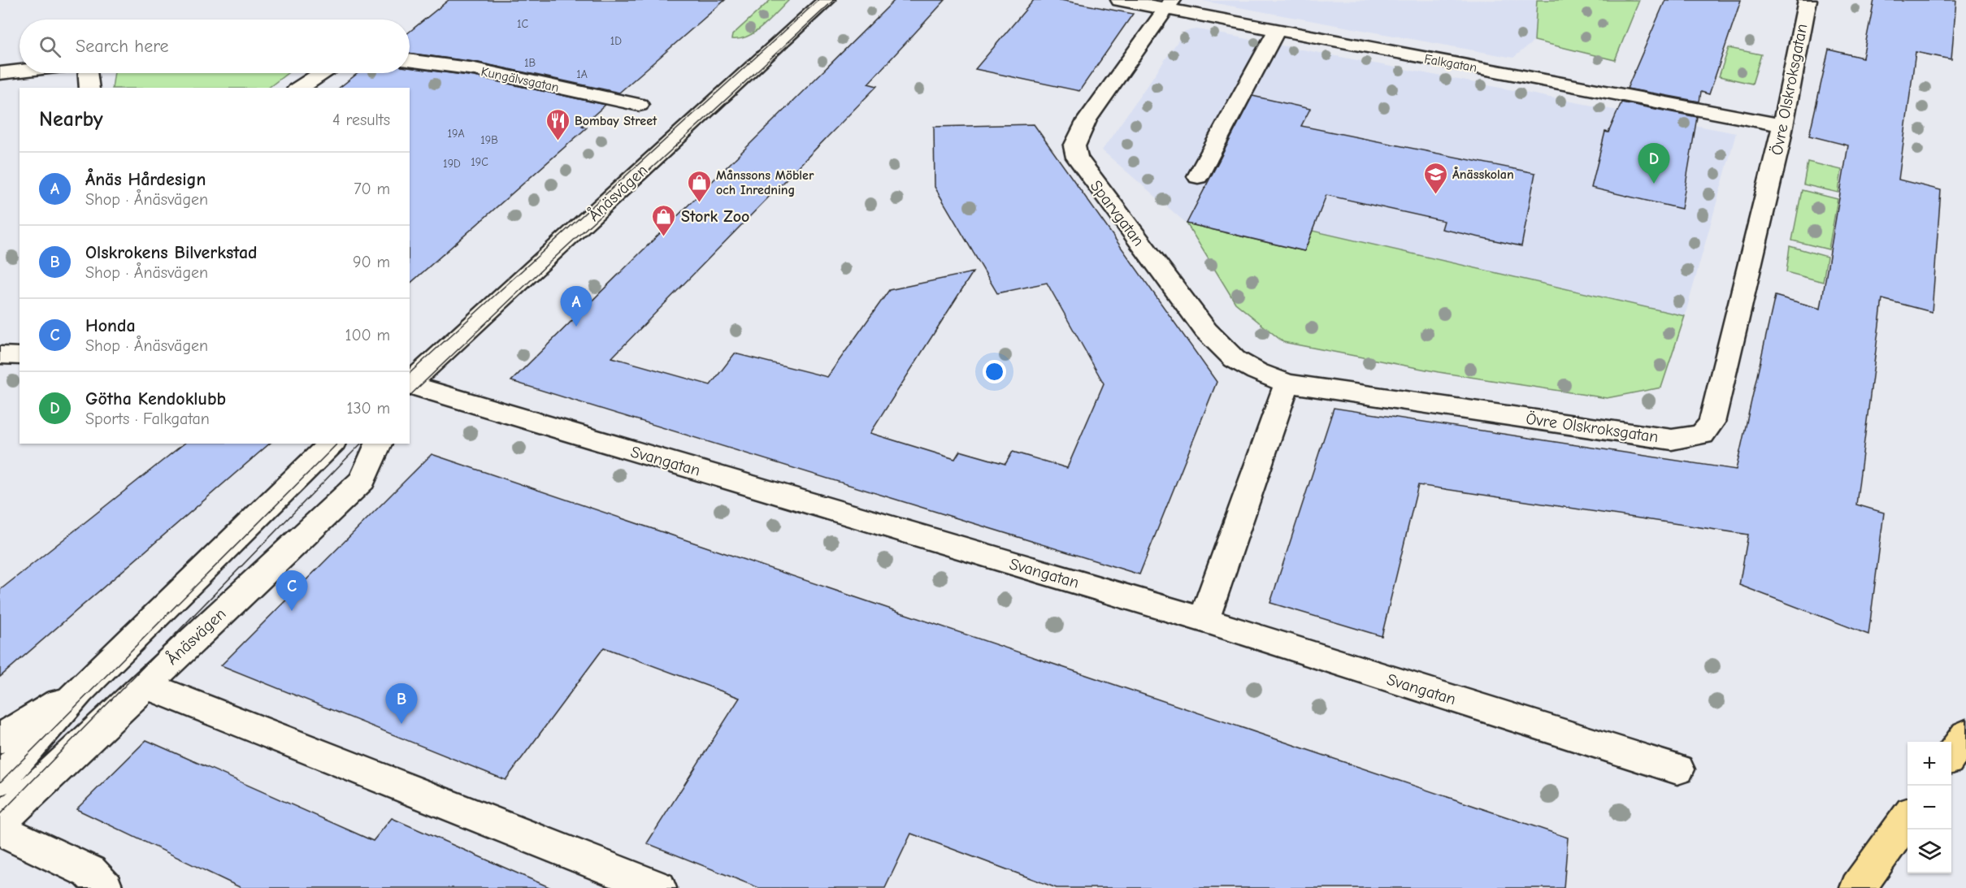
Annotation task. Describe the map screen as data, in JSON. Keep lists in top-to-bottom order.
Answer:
{
  "streets": {
    "street": [
      "Falkgatan",
      "Kungälvsgatan",
      "Övre Olskroksgatan",
      "Ånäsvägen",
      "Sparvgatan",
      "Svangatan"
    ]
  },
  "crossings": [
    ["Falkgatan", "Övre Olskroksgatan"],
    ["Falkgatan", "Sparvgatan"],
    ["Övre Olskroksgatan", "Sparvgatan"]
  ],
  "places": {
    "restaurant": ["Bombay Street"],
    "school or university": ["Ånässkolan"],
    "shop": ["Månssons Möbler och Inredning", "Stork Zoo"]
  },
  "house_numbers": [
    "1C",
    "1D",
    "1B",
    "1A",
    "19A",
    "19B",
    "19C",
    "19D"
  ],
  "page": {
    "search": "Search here",
    "heading": ["Nearby", "4 results"],
    "pins": [
      "D",
      "A",
      "C",
      "B"
    ],
    "list": [
      {
        "mark": "A",
        "name": "Ånäs Hårdesign",
        "note": "Shop · Ånäsvägen",
        "value": "70 m"
      },
      {
        "mark": "B",
        "name": "Olskrokens Bilverkstad",
        "note": "Shop · Ånäsvägen",
        "value": "90 m"
      },
      {
        "mark": "C",
        "name": "Honda",
        "note": "Shop · Ånäsvägen",
        "value": "100 m"
      },
      {
        "mark": "D",
        "name": "Götha Kendoklubb",
        "note": "Sports · Falkgatan",
        "value": "130 m"
      }
    ],
    "map_buttons": ["+", "−"]
  }
}
